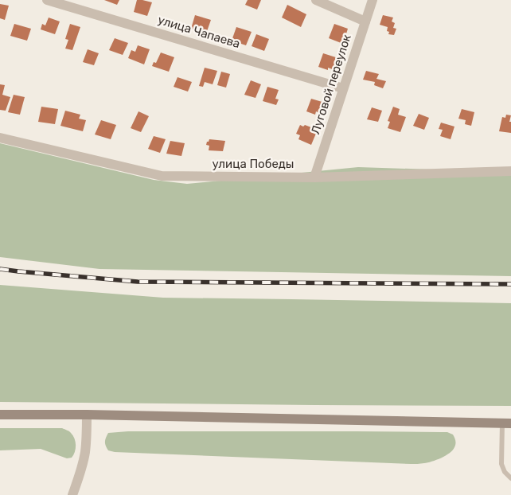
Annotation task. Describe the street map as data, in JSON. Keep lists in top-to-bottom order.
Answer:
{
  "streets": {
    "street": ["улица Чапаева", "Луговой переулок", "улица Победы"]
  },
  "crossings": [
    ["улица Чапаева", "Луговой переулок"],
    ["Луговой переулок", "улица Победы"]
  ]
}
